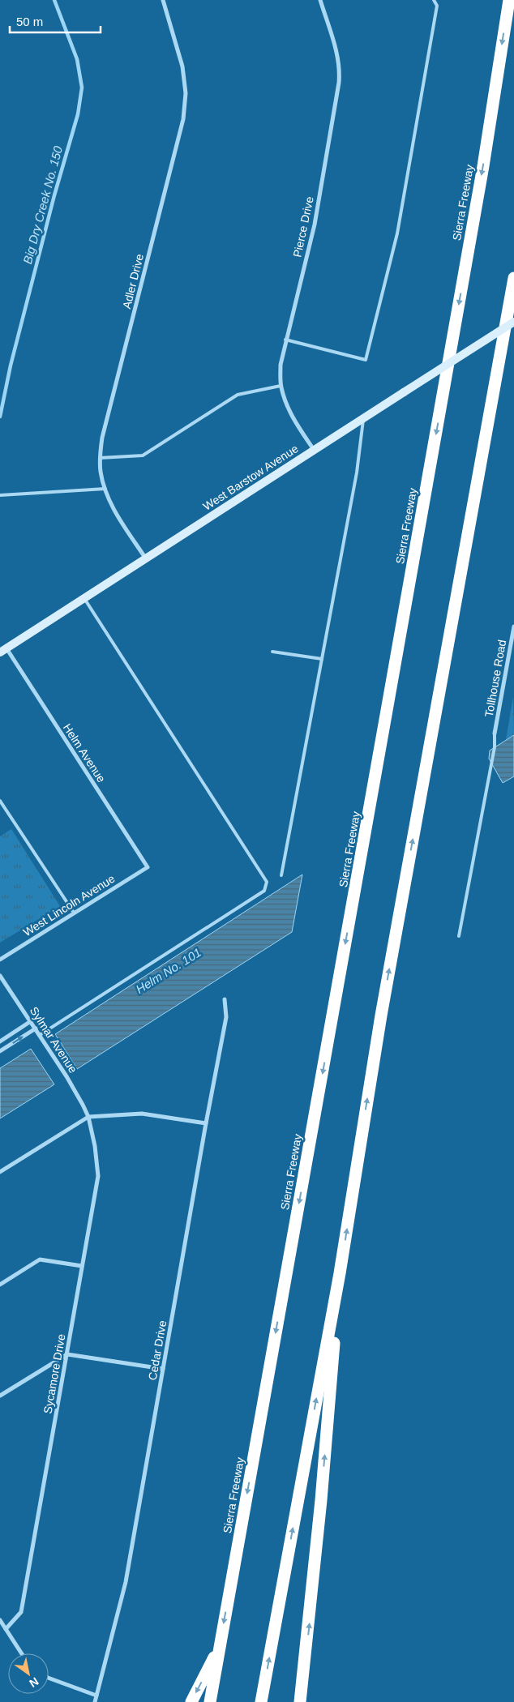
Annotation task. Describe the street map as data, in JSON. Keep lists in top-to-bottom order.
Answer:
{
  "streets": {
    "highway": ["Sierra Freeway"],
    "main road": ["West Barstow Avenue"],
    "street": [
      "Pierce Drive",
      "Adler Drive",
      "Tollhouse Road",
      "Helm Avenue",
      "West Lincoln Avenue",
      "Sylmar Avenue",
      "Cedar Drive",
      "Sycamore Drive"
    ]
  },
  "crossings": [
    ["Pierce Drive", "West Barstow Avenue"],
    ["Adler Drive", "West Barstow Avenue"],
    ["West Barstow Avenue", "Helm Avenue"],
    ["Helm Avenue", "West Lincoln Avenue"],
    ["Sylmar Avenue", "Sycamore Drive"]
  ],
  "water": ["Big Dry Creek No. 150", "Helm No. 101"],
  "scale_bar": "50 m",
  "north": "bottom right"
}
